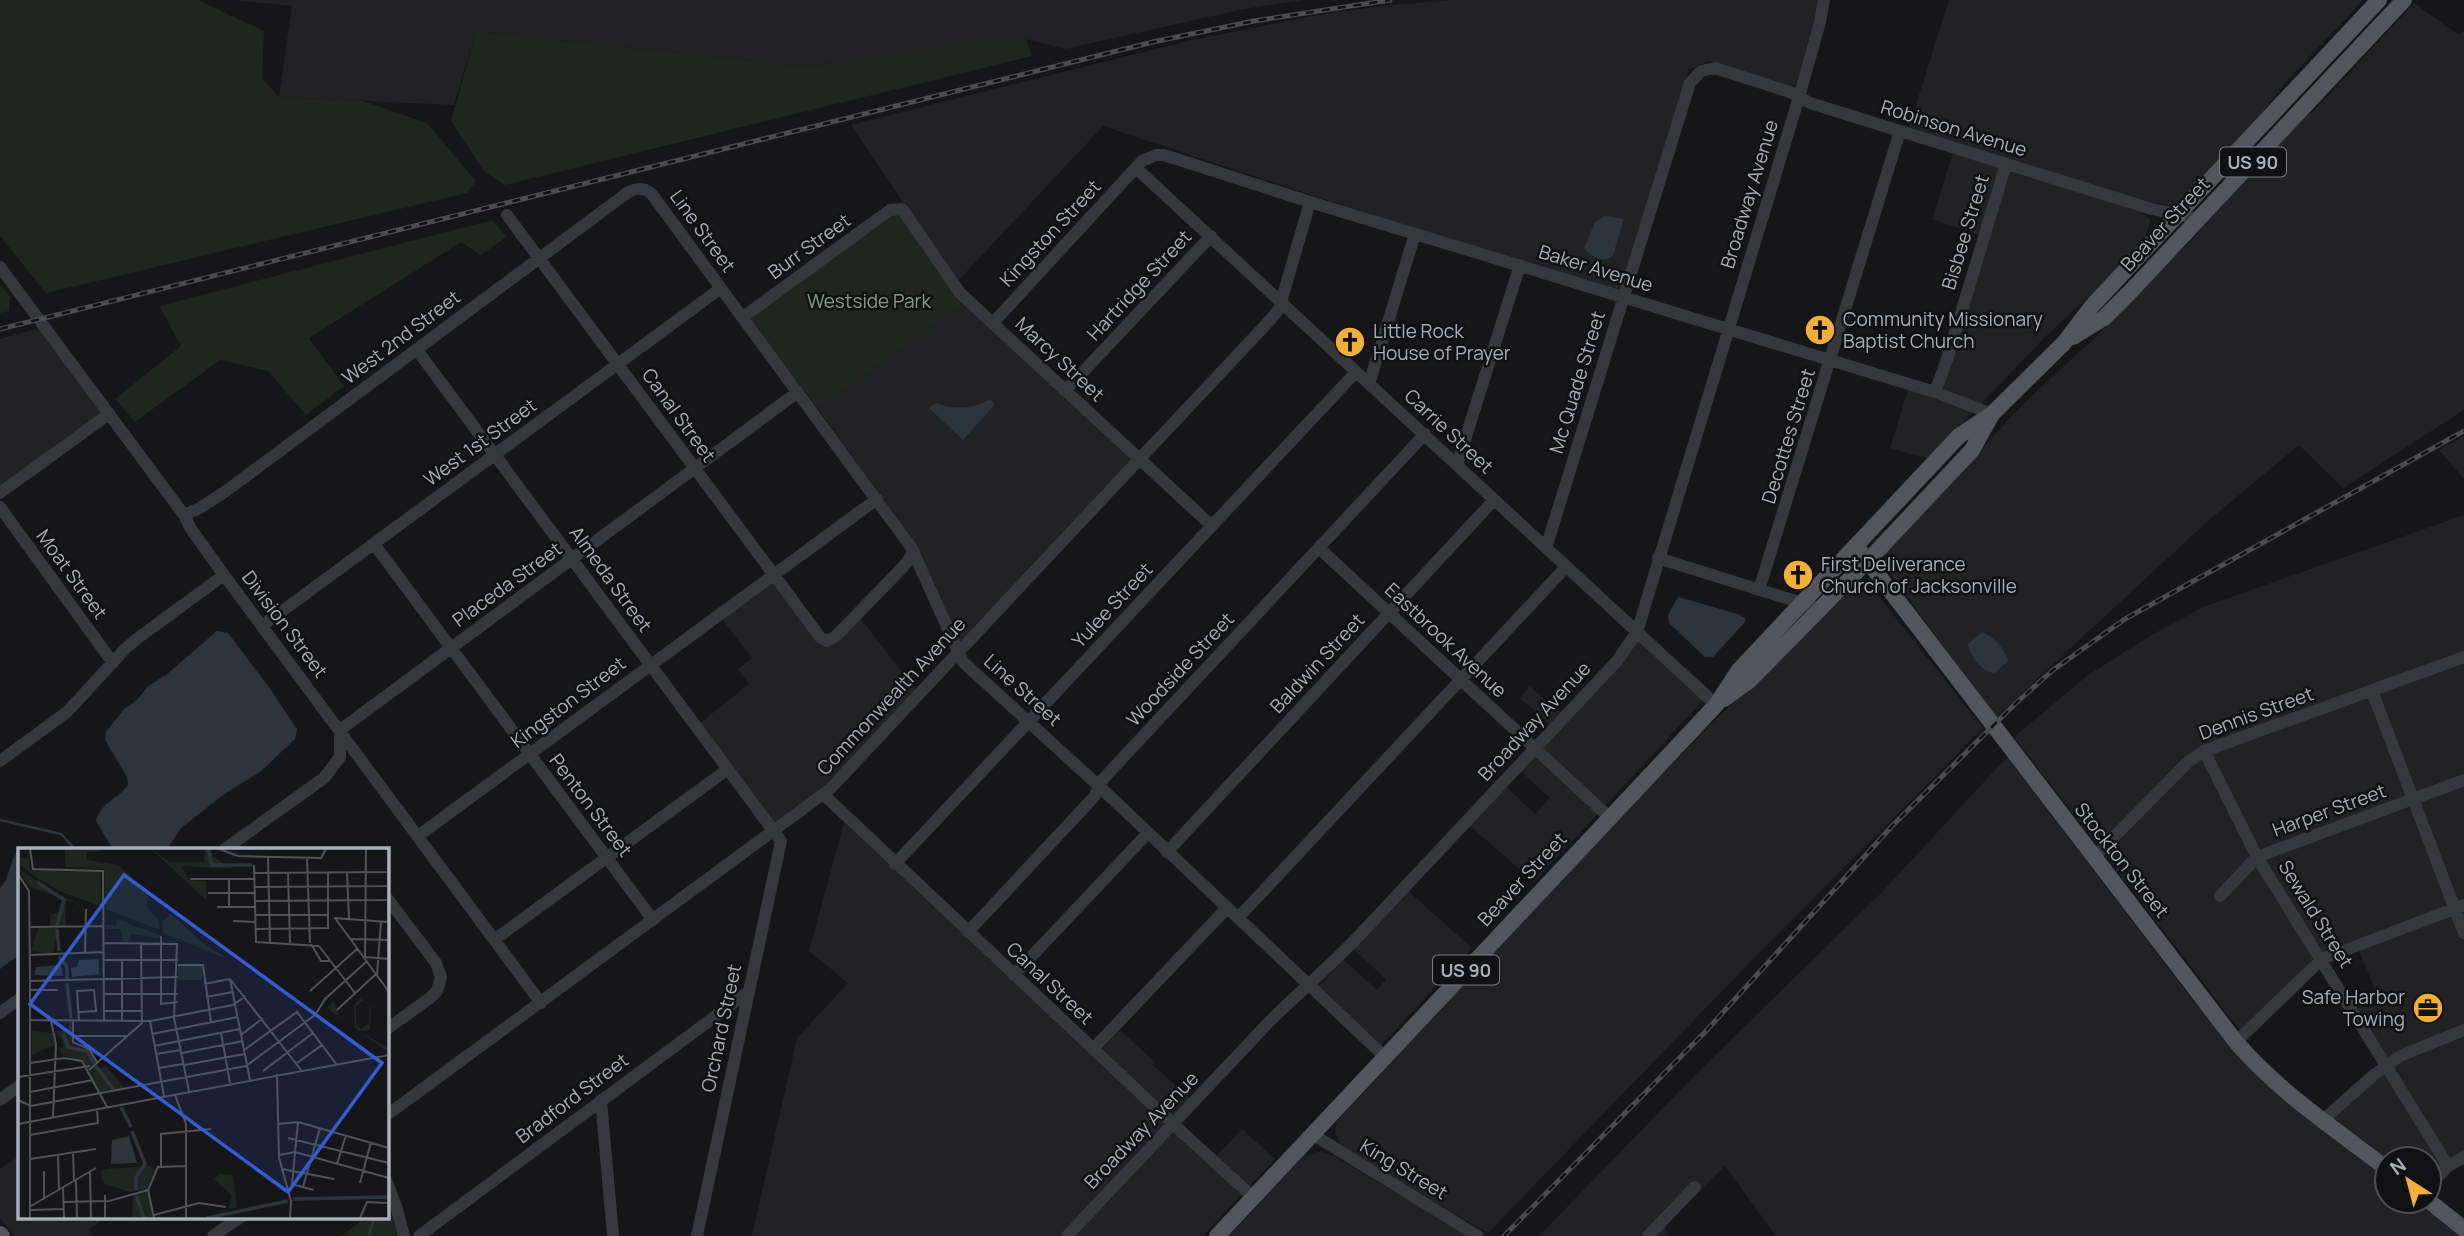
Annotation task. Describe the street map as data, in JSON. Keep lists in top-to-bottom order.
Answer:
{
  "streets": {
    "main road": ["US 90", "Beaver Street", "Stockton Street"],
    "street": [
      "Robinson Avenue",
      "Broadway Avenue",
      "Line Street",
      "Bisbee Street",
      "Kingston Street",
      "Burr Street",
      "Baker Avenue",
      "Hartridge Street",
      "West 2nd Street",
      "Marcy Street",
      "Mc Quade Street",
      "Canal Street",
      "Carrie Street",
      "Decottes Street",
      "West 1st Street",
      "Moat Street",
      "Almeda Street",
      "Placeda Street",
      "Yulee Street",
      "Division Street",
      "Eastbrook Avenue",
      "Baldwin Street",
      "Woodside Street",
      "Commonwealth Avenue",
      "Dennis Street",
      "Penton Street",
      "Harper Street",
      "Sewald Street",
      "Orchard Street",
      "Bradford Street",
      "King Street"
    ]
  },
  "crossings": [
    ["Robinson Avenue", "Broadway Avenue"],
    ["Robinson Avenue", "Beaver Street"],
    ["Robinson Avenue", "Bisbee Street"],
    ["Robinson Avenue", "Mc Quade Street"],
    ["Robinson Avenue", "Decottes Street"],
    ["Broadway Avenue", "Line Street"],
    ["Broadway Avenue", "Baker Avenue"],
    ["Broadway Avenue", "Canal Street"],
    ["Broadway Avenue", "Carrie Street"],
    ["Broadway Avenue", "Eastbrook Avenue"],
    ["Beaver Street", "Line Street"],
    ["Beaver Street", "Baker Avenue"],
    ["Beaver Street", "Canal Street"],
    ["Beaver Street", "Carrie Street"],
    ["Beaver Street", "Eastbrook Avenue"],
    ["Beaver Street", "Stockton Street"],
    ["Beaver Street", "King Street"],
    ["Line Street", "Kingston Street"],
    ["Line Street", "Burr Street"],
    ["Line Street", "West 2nd Street"],
    ["Line Street", "Canal Street"],
    ["Line Street", "West 1st Street"],
    ["Line Street", "Placeda Street"],
    ["Line Street", "Yulee Street"],
    ["Line Street", "Baldwin Street"],
    ["Line Street", "Woodside Street"],
    ["Line Street", "Commonwealth Avenue"],
    ["Bisbee Street", "Baker Avenue"],
    ["Kingston Street", "Baker Avenue"],
    ["Kingston Street", "Marcy Street"],
    ["Kingston Street", "Canal Street"],
    ["Kingston Street", "Carrie Street"],
    ["Kingston Street", "Almeda Street"],
    ["Kingston Street", "Division Street"],
    ["Kingston Street", "Penton Street"],
    ["Burr Street", "Marcy Street"],
    ["Baker Avenue", "Mc Quade Street"],
    ["Baker Avenue", "Carrie Street"],
    ["Baker Avenue", "Decottes Street"],
    ["Baker Avenue", "Commonwealth Avenue"],
    ["Hartridge Street", "Marcy Street"],
    ["Hartridge Street", "Carrie Street"],
    ["West 2nd Street", "Canal Street"],
    ["West 2nd Street", "Almeda Street"],
    ["West 2nd Street", "Division Street"],
    ["Marcy Street", "Yulee Street"],
    ["Marcy Street", "Commonwealth Avenue"],
    ["Mc Quade Street", "Carrie Street"],
    ["Canal Street", "West 1st Street"],
    ["Canal Street", "Placeda Street"],
    ["Canal Street", "Yulee Street"],
    ["Canal Street", "Woodside Street"],
    ["Canal Street", "Commonwealth Avenue"],
    ["Carrie Street", "Yulee Street"],
    ["Carrie Street", "Baldwin Street"],
    ["Carrie Street", "Woodside Street"],
    ["Carrie Street", "Commonwealth Avenue"],
    ["West 1st Street", "Almeda Street"],
    ["West 1st Street", "Division Street"],
    ["West 1st Street", "Penton Street"],
    ["Almeda Street", "Placeda Street"],
    ["Almeda Street", "Commonwealth Avenue"],
    ["Almeda Street", "Orchard Street"],
    ["Placeda Street", "Division Street"],
    ["Placeda Street", "Penton Street"],
    ["Division Street", "Commonwealth Avenue"],
    ["Eastbrook Avenue", "Baldwin Street"],
    ["Eastbrook Avenue", "Woodside Street"],
    ["Commonwealth Avenue", "Penton Street"],
    ["Commonwealth Avenue", "Orchard Street"],
    ["Dennis Street", "Stockton Street"],
    ["Dennis Street", "Sewald Street"],
    ["Harper Street", "Sewald Street"],
    ["Orchard Street", "Bradford Street"]
  ],
  "parks": ["Westside Park"],
  "places": {
    "church": ["Community Missionary Baptist Church", "Little Rock House of Prayer", "First Deliverance Church of Jacksonville"],
    "office": ["Safe Harbor Towing"]
  },
  "north": "top left"
}
